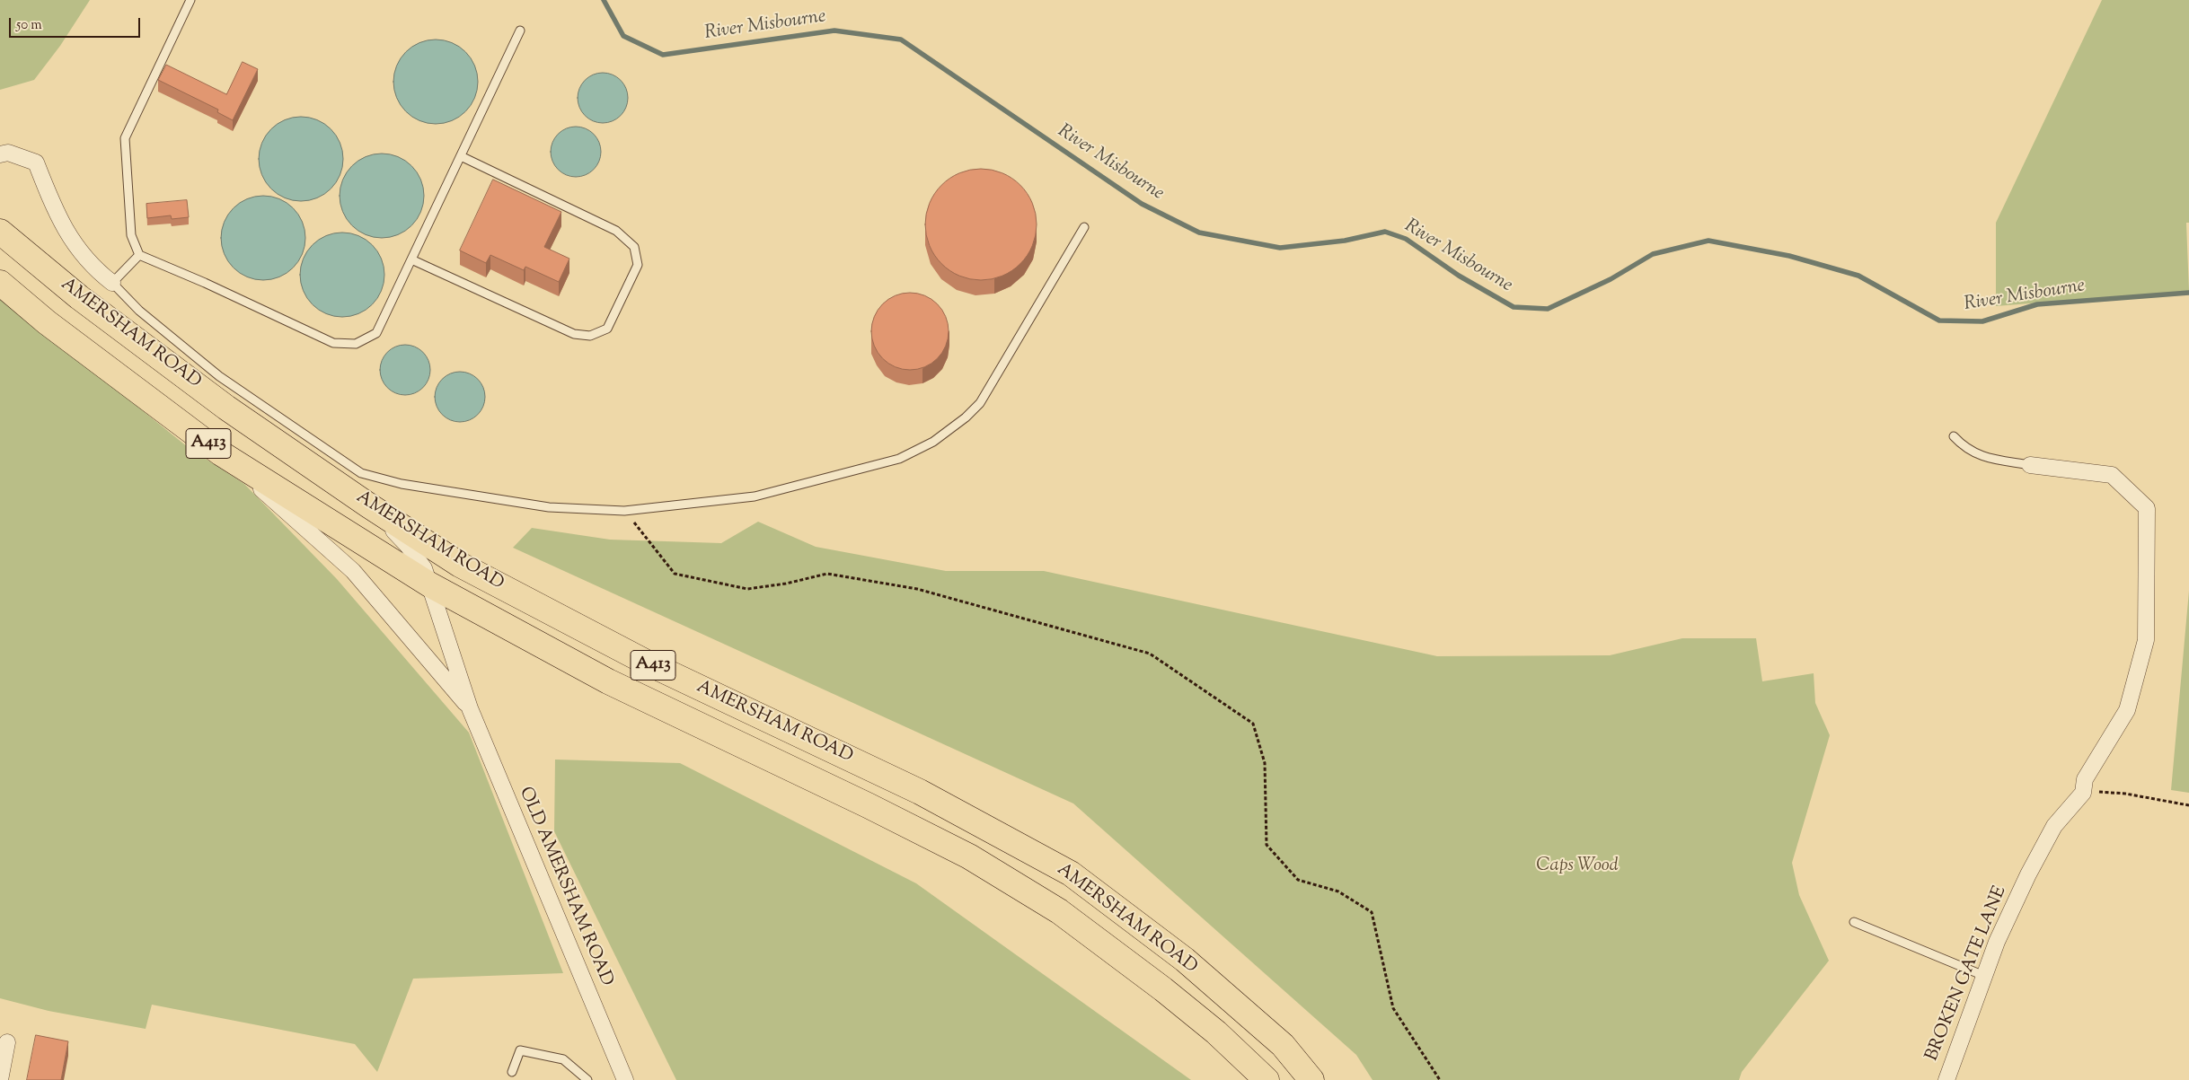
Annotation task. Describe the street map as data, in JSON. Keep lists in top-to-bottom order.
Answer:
{
  "streets": {
    "highway": ["AMERSHAM ROAD", "A413"],
    "street": ["OLD AMERSHAM ROAD", "BROKEN GATE LANE"]
  },
  "crossings": [
    ["AMERSHAM ROAD", "OLD AMERSHAM ROAD"],
    ["A413", "OLD AMERSHAM ROAD"]
  ],
  "water": ["River Misbourne"],
  "parks": ["Caps Wood"],
  "scale_bar": "50 m"
}
